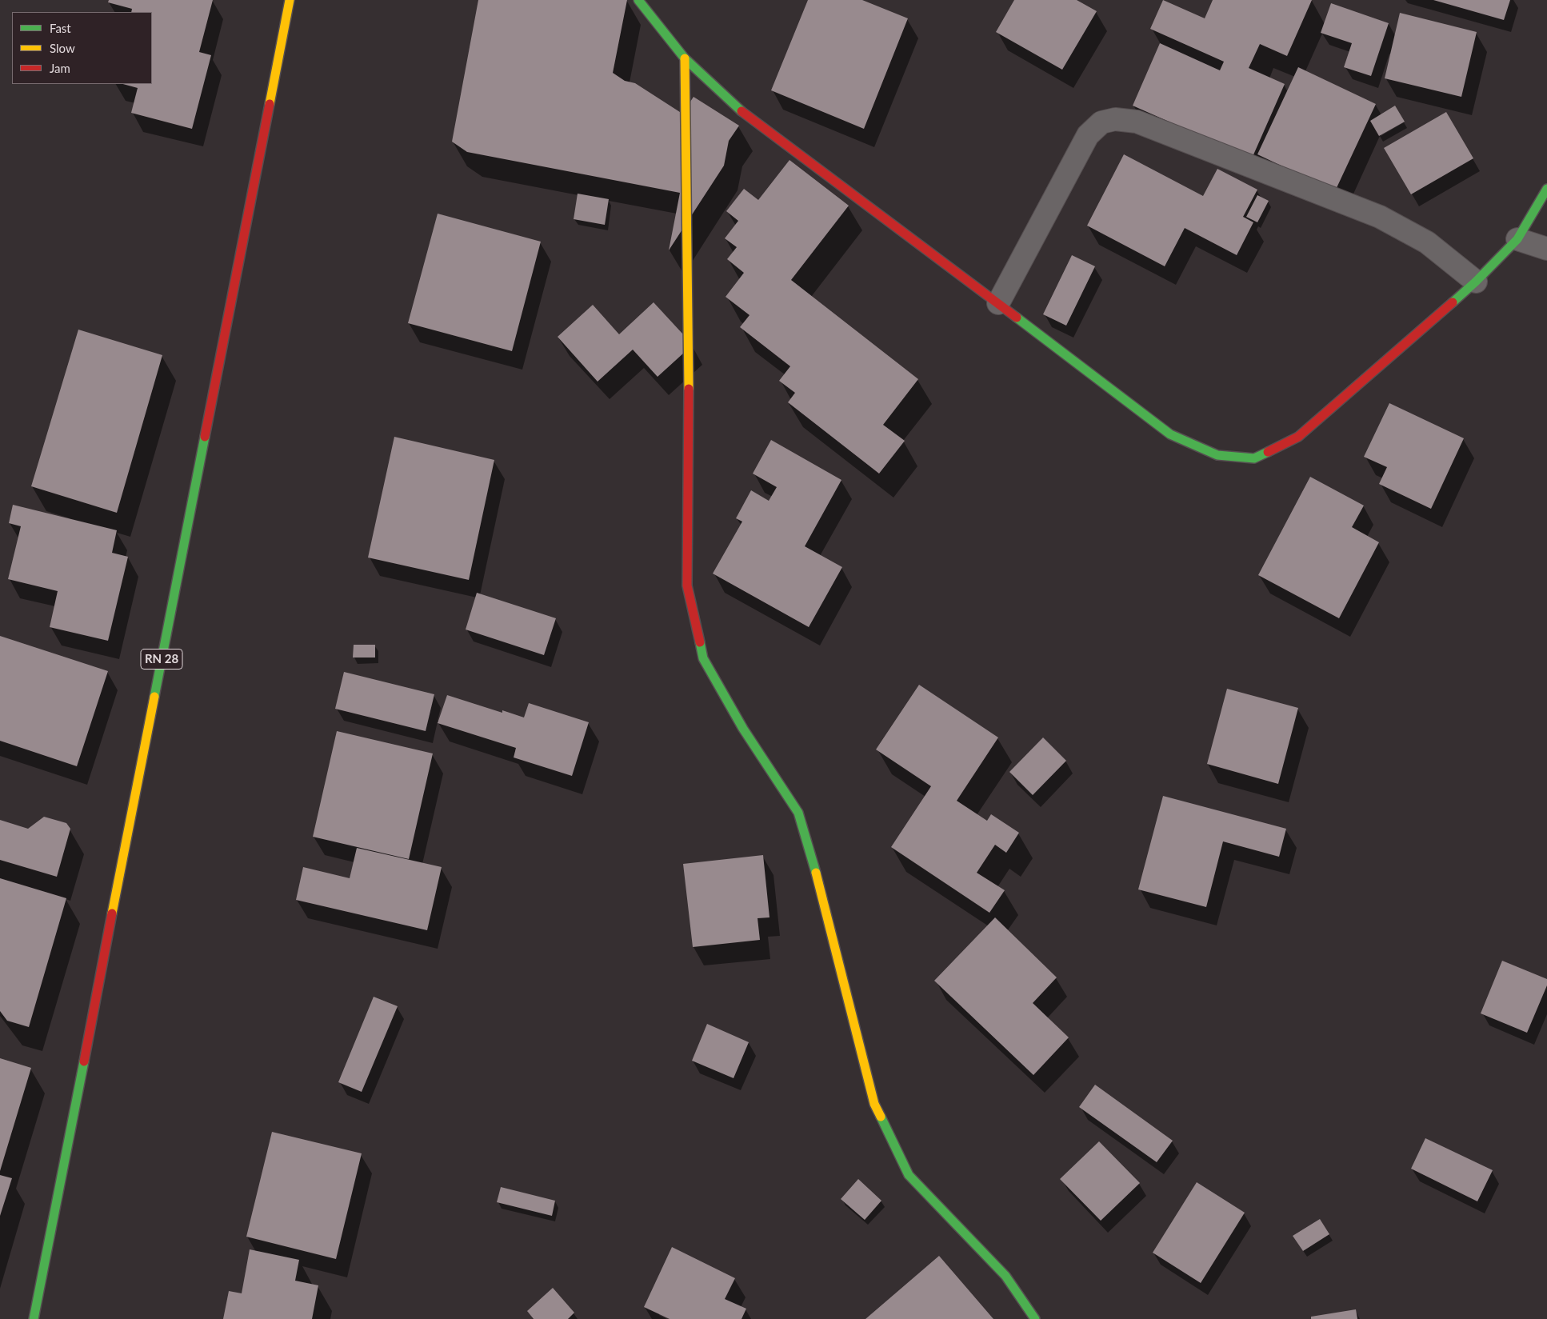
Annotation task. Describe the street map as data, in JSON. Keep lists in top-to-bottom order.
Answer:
{
  "streets": {
    "street": ["RN 28"]
  },
  "legend": ["Fast", "Slow", "Jam"]
}
